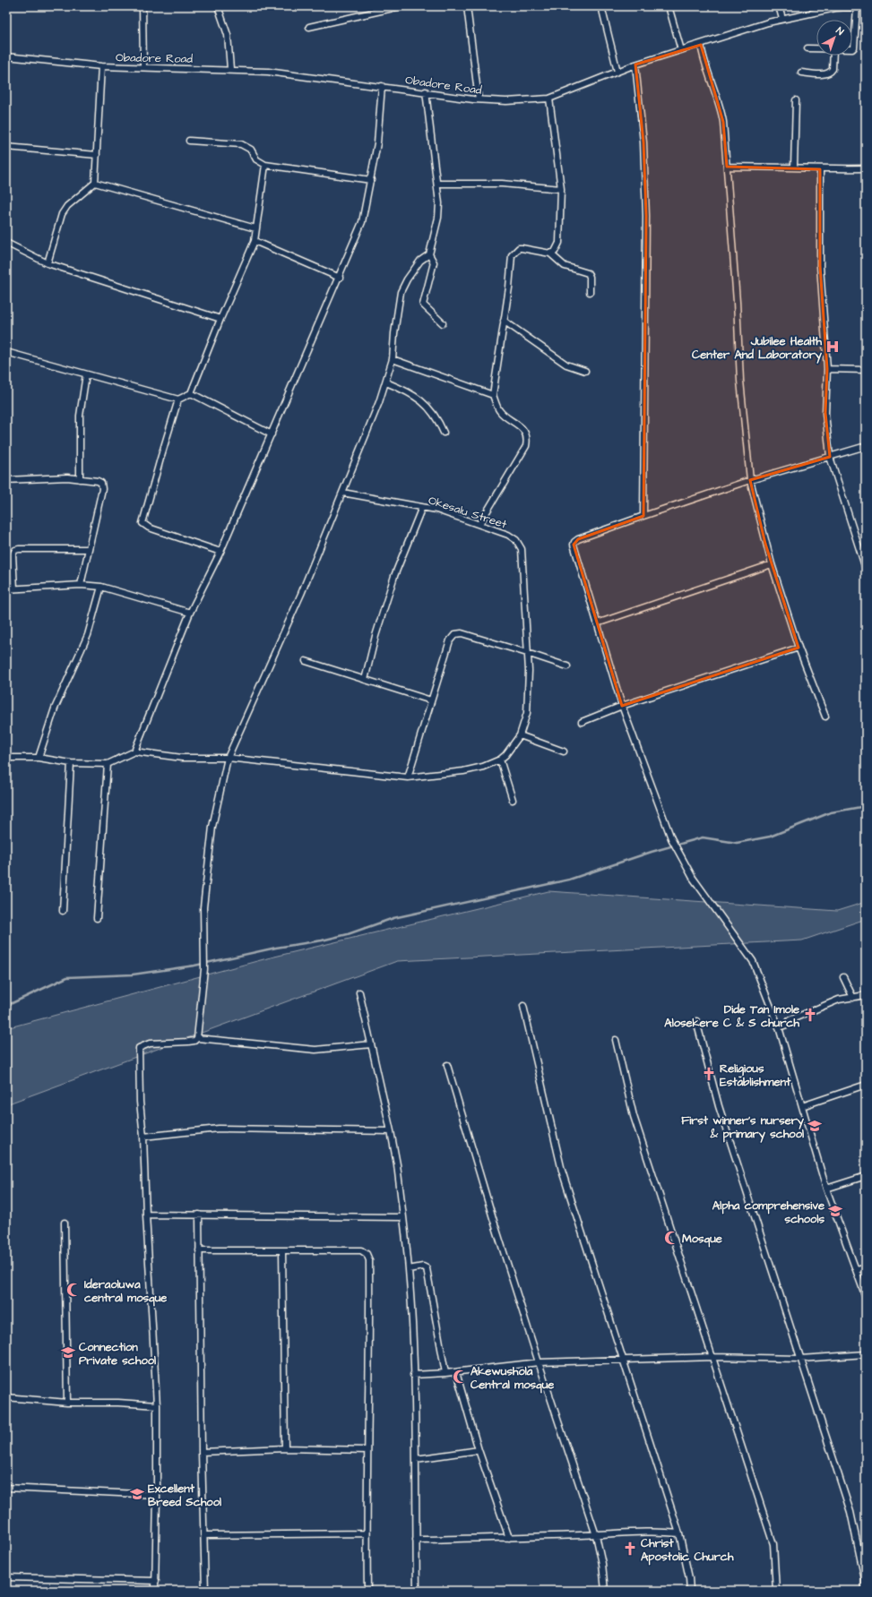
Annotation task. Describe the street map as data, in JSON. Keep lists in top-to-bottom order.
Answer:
{
  "streets": {
    "street": ["Obadore Road", "Okesalu Street"]
  },
  "places": {
    "hospital": ["Jubilee Health Center And Laboratory"],
    "church": ["Dide Tan Imole Alosekere C & S church", "Religious Establishment", "Christ Apostolic Church"],
    "school or university": [
      "First winner's nursery & primary school",
      "Alpha comprehensive schools",
      "Connection Private school",
      "Excellent Breed School"
    ],
    "mosque": ["Mosque", "Ideraoluwa central mosque", "Akewushola Central mosque"]
  },
  "north": "top right"
}
